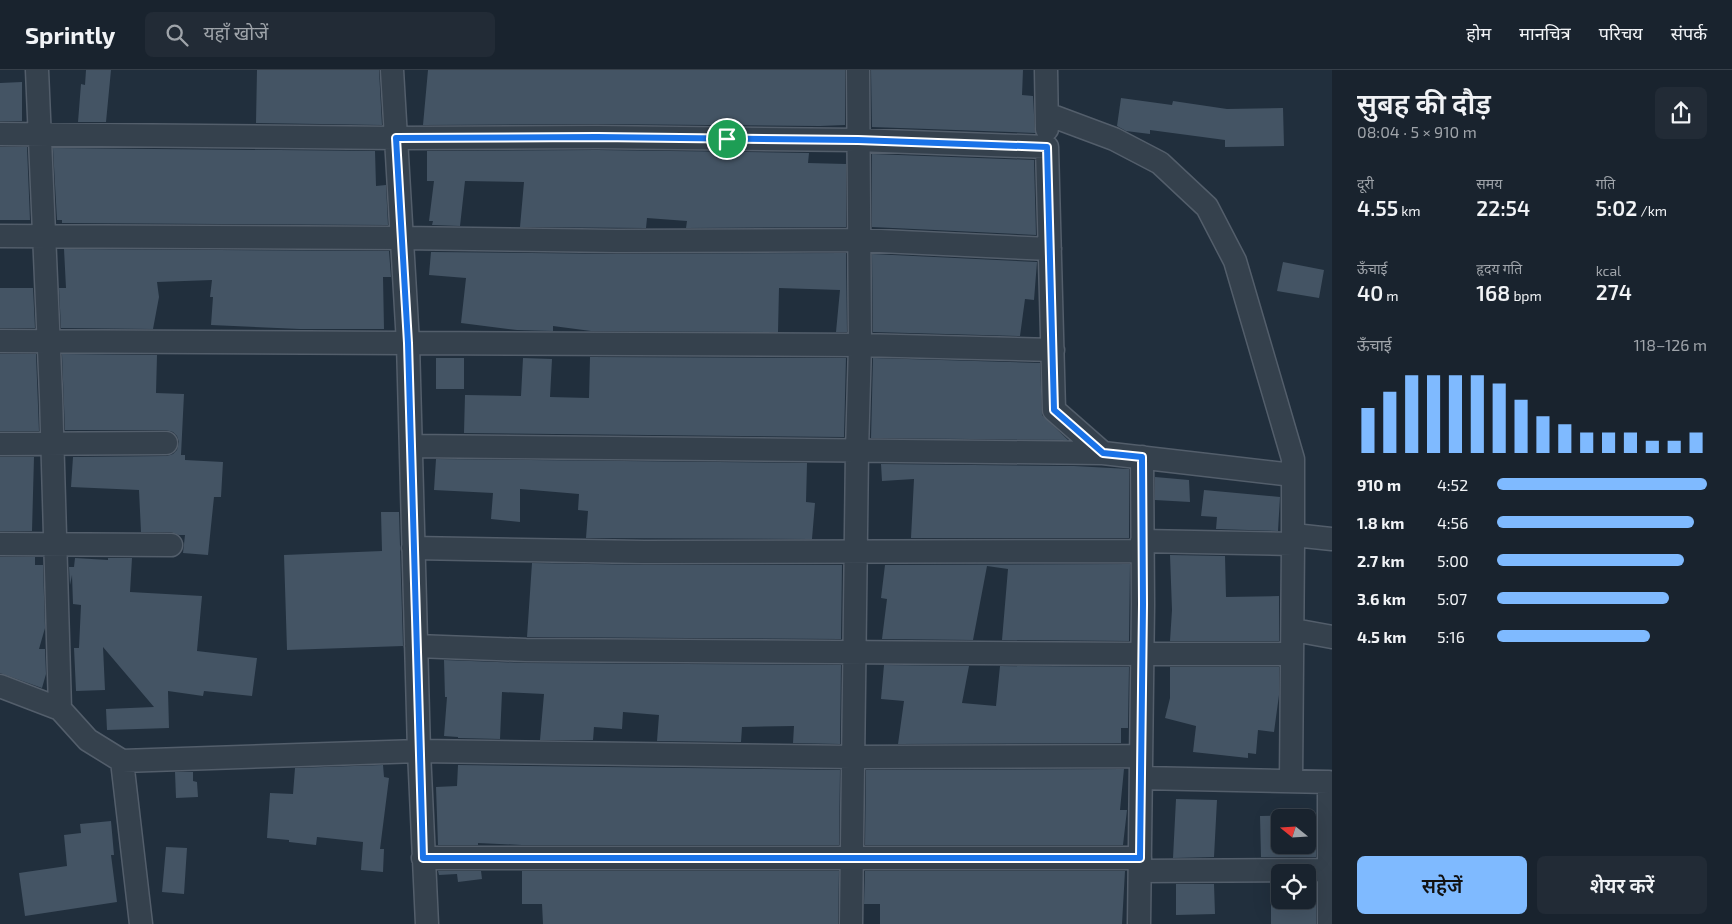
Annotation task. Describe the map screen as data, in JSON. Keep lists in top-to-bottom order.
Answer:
{
  "north": "left",
  "page": {
    "header": "Sprintly",
    "search": "यहाँ खोजें",
    "nav": [
      "होम",
      "मानचित्र",
      "परिचय",
      "संपर्क"
    ],
    "heading": ["सुबह की दौड़", "08:04 · 5 × 910 m"],
    "stats": [
      ["दूरी", "4.55 km"],
      ["समय", "22:54"],
      ["गति", "5:02 /km"],
      ["ऊँचाई", "40 m"],
      ["हृदय गति", "168 bpm"],
      ["kcal", "274"]
    ],
    "chart": ["ऊँचाई", "118–126 m"],
    "list": [
      {
        "name": "910 m",
        "note": "4:52"
      },
      {
        "name": "1.8 km",
        "note": "4:56"
      },
      {
        "name": "2.7 km",
        "note": "5:00"
      },
      {
        "name": "3.6 km",
        "note": "5:07"
      },
      {
        "name": "4.5 km",
        "note": "5:16"
      }
    ],
    "buttons": ["सहेजें", "शेयर करें"]
  }
}
